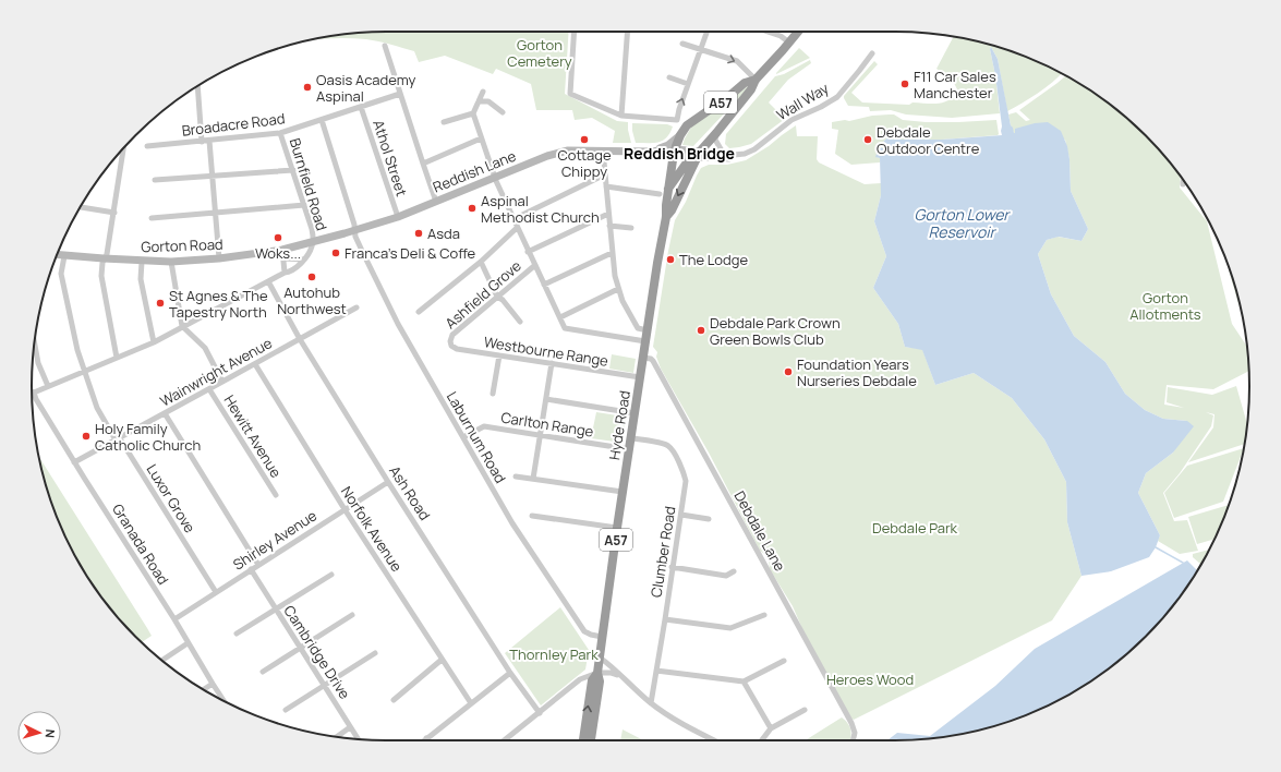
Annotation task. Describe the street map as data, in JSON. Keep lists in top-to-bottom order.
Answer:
{
  "streets": {
    "highway": ["A57", "Hyde Road"],
    "main road": ["Wall Way", "Reddish Lane", "Gorton Road"],
    "street": [
      "Broadacre Road",
      "Athol Street",
      "Burnfield Road",
      "Ashfield Grove",
      "Westbourne Range",
      "Wainwright Avenue",
      "Carlton Range",
      "Hewitt Avenue",
      "Laburnum Road",
      "Ash Road",
      "Luxor Grove",
      "Norfolk Avenue",
      "Debdale Lane",
      "Shirley Avenue",
      "Granada Road",
      "Clumber Road",
      "Cambridge Drive"
    ]
  },
  "crossings": [
    ["Wall Way", "A57"],
    ["Wall Way", "Reddish Lane"],
    ["Wall Way", "Hyde Road"],
    ["A57", "Hyde Road"],
    ["A57", "Laburnum Road"],
    ["Broadacre Road", "Athol Street"],
    ["Broadacre Road", "Burnfield Road"],
    ["Broadacre Road", "Laburnum Road"],
    ["Athol Street", "Reddish Lane"],
    ["Reddish Lane", "Burnfield Road"],
    ["Reddish Lane", "Gorton Road"],
    ["Reddish Lane", "Hyde Road"],
    ["Reddish Lane", "Laburnum Road"],
    ["Burnfield Road", "Gorton Road"],
    ["Gorton Road", "Luxor Grove"],
    ["Ashfield Grove", "Westbourne Range"],
    ["Westbourne Range", "Hyde Road"],
    ["Wainwright Avenue", "Hewitt Avenue"],
    ["Wainwright Avenue", "Ash Road"],
    ["Wainwright Avenue", "Luxor Grove"],
    ["Wainwright Avenue", "Norfolk Avenue"],
    ["Wainwright Avenue", "Granada Road"],
    ["Carlton Range", "Hyde Road"],
    ["Carlton Range", "Laburnum Road"],
    ["Hyde Road", "Laburnum Road"],
    ["Hyde Road", "Debdale Lane"],
    ["Hyde Road", "Clumber Road"],
    ["Ash Road", "Shirley Avenue"],
    ["Luxor Grove", "Shirley Avenue"],
    ["Norfolk Avenue", "Shirley Avenue"],
    ["Shirley Avenue", "Granada Road"],
    ["Shirley Avenue", "Cambridge Drive"]
  ],
  "districts": ["Reddish Bridge"],
  "water": ["Gorton Lower Reservoir"],
  "parks": [
    "Gorton Cemetery",
    "Gorton Allotments",
    "Debdale Park",
    "Thornley Park",
    "Heroes Wood"
  ],
  "places": [
    "F11 Car Sales Manchester",
    "Oasis Academy Aspinal",
    "Cottage Chippy",
    "Debdale Outdoor Centre",
    "Aspinal Methodist Church",
    "Asda",
    "Woks...",
    "Franca's Deli & Coffe",
    "The Lodge",
    "Autohub Northwest",
    "St Agnes & The Tapestry North",
    "Debdale Park Crown Green Bowls Club",
    "Foundation Years Nurseries Debdale",
    "Holy Family Catholic Church"
  ],
  "north": "right"
}
